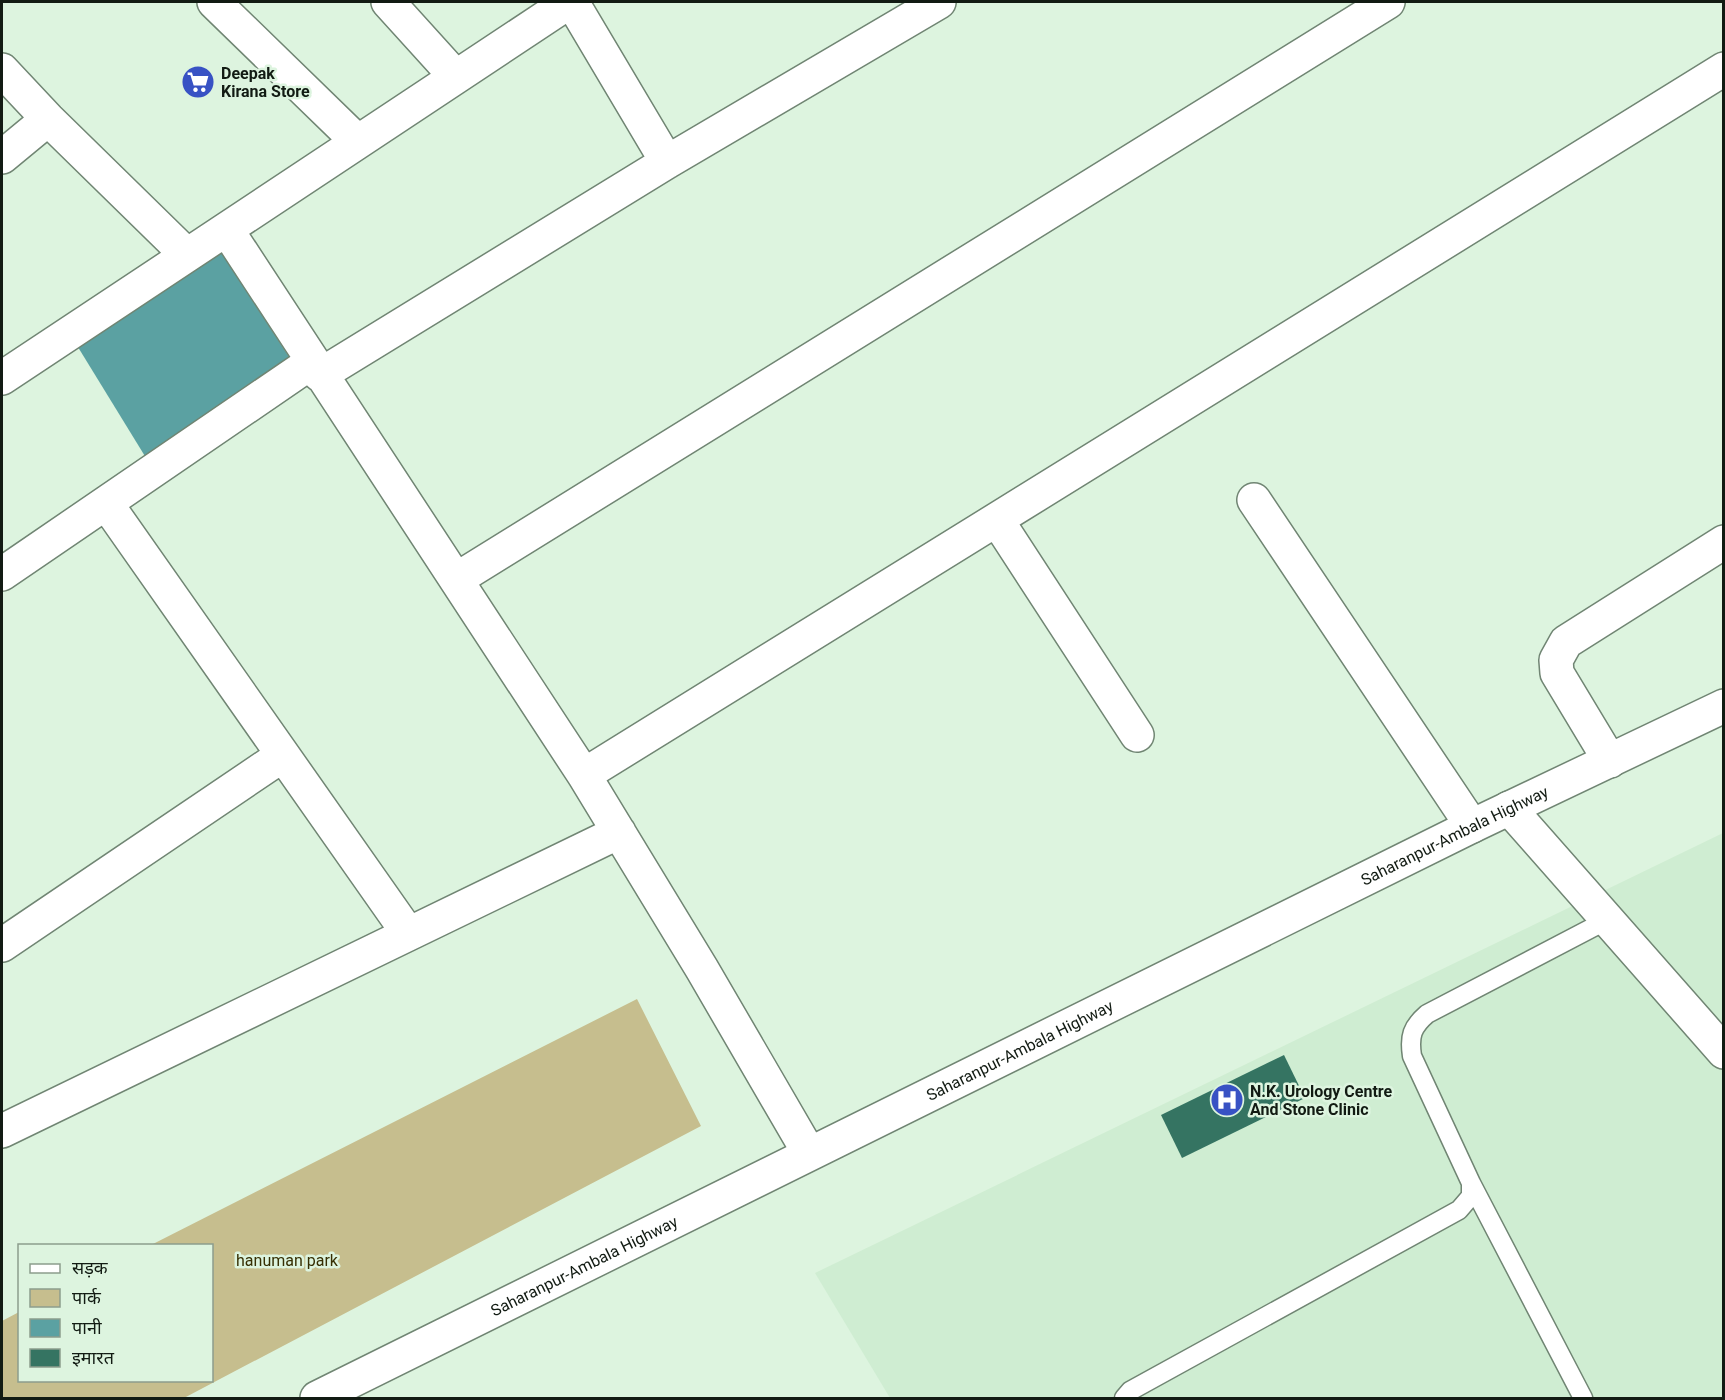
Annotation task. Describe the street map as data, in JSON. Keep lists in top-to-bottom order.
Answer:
{
  "streets": {
    "street": ["Saharanpur-Ambala Highway"]
  },
  "parks": ["hanuman park"],
  "places": {
    "supermarket": ["Deepak Kirana Store"],
    "hospital": ["N.K. Urology Centre And Stone Clinic"]
  },
  "legend": [
    "सड़क",
    "पार्क",
    "पानी",
    "इमारत"
  ]
}
